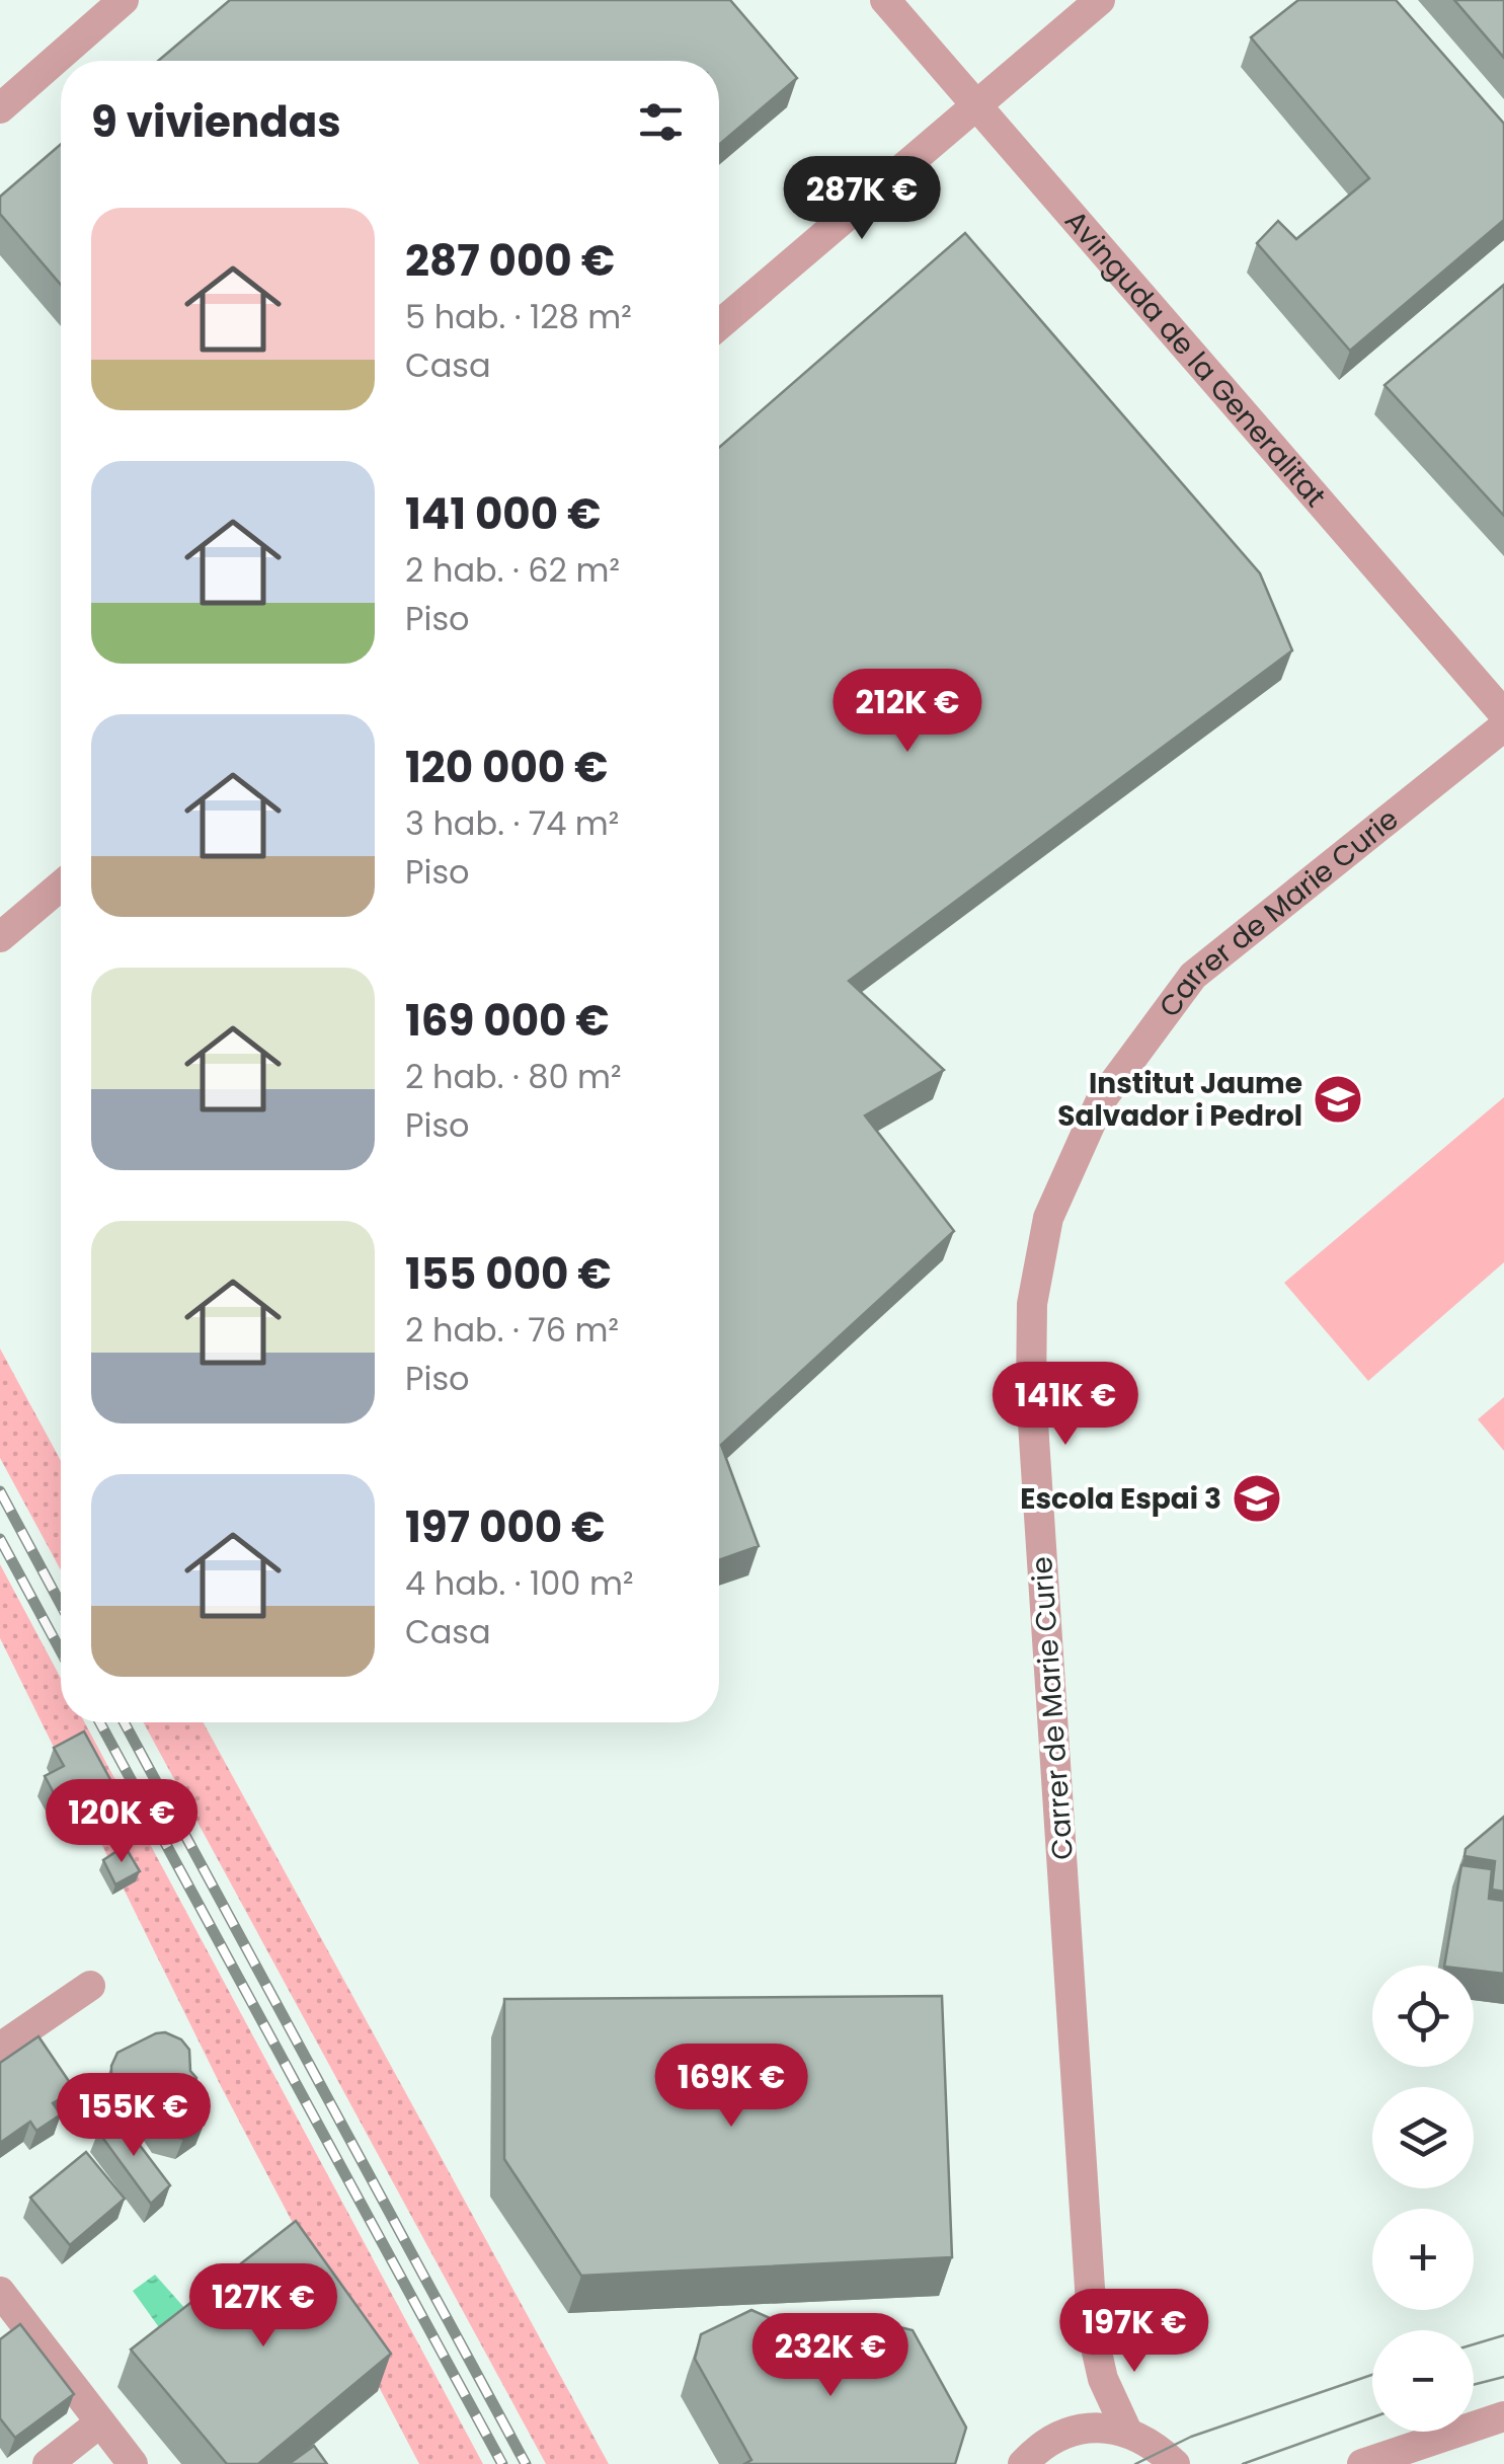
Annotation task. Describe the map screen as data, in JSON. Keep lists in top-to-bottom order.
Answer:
{
  "streets": {
    "street": ["Avinguda de la Generalitat", "Carrer de Marie Curie"]
  },
  "places": {
    "school or university": ["Institut Jaume Salvador i Pedrol", "Escola Espai 3"]
  },
  "page": {
    "heading": "9 viviendas",
    "price": [
      "287K €",
      "212K €",
      "141K €",
      "120K €",
      "169K €",
      "155K €",
      "127K €",
      "197K €",
      "232K €"
    ],
    "list": [
      {
        "name": "287 000 €",
        "note": "5 hab. · 128 m² · Casa"
      },
      {
        "name": "141 000 €",
        "note": "2 hab. · 62 m² · Piso"
      },
      {
        "name": "120 000 €",
        "note": "3 hab. · 74 m² · Piso"
      },
      {
        "name": "169 000 €",
        "note": "2 hab. · 80 m² · Piso"
      },
      {
        "name": "155 000 €",
        "note": "2 hab. · 76 m² · Piso"
      },
      {
        "name": "197 000 €",
        "note": "4 hab. · 100 m² · Casa"
      }
    ],
    "map_buttons": ["+", "−"]
  }
}
